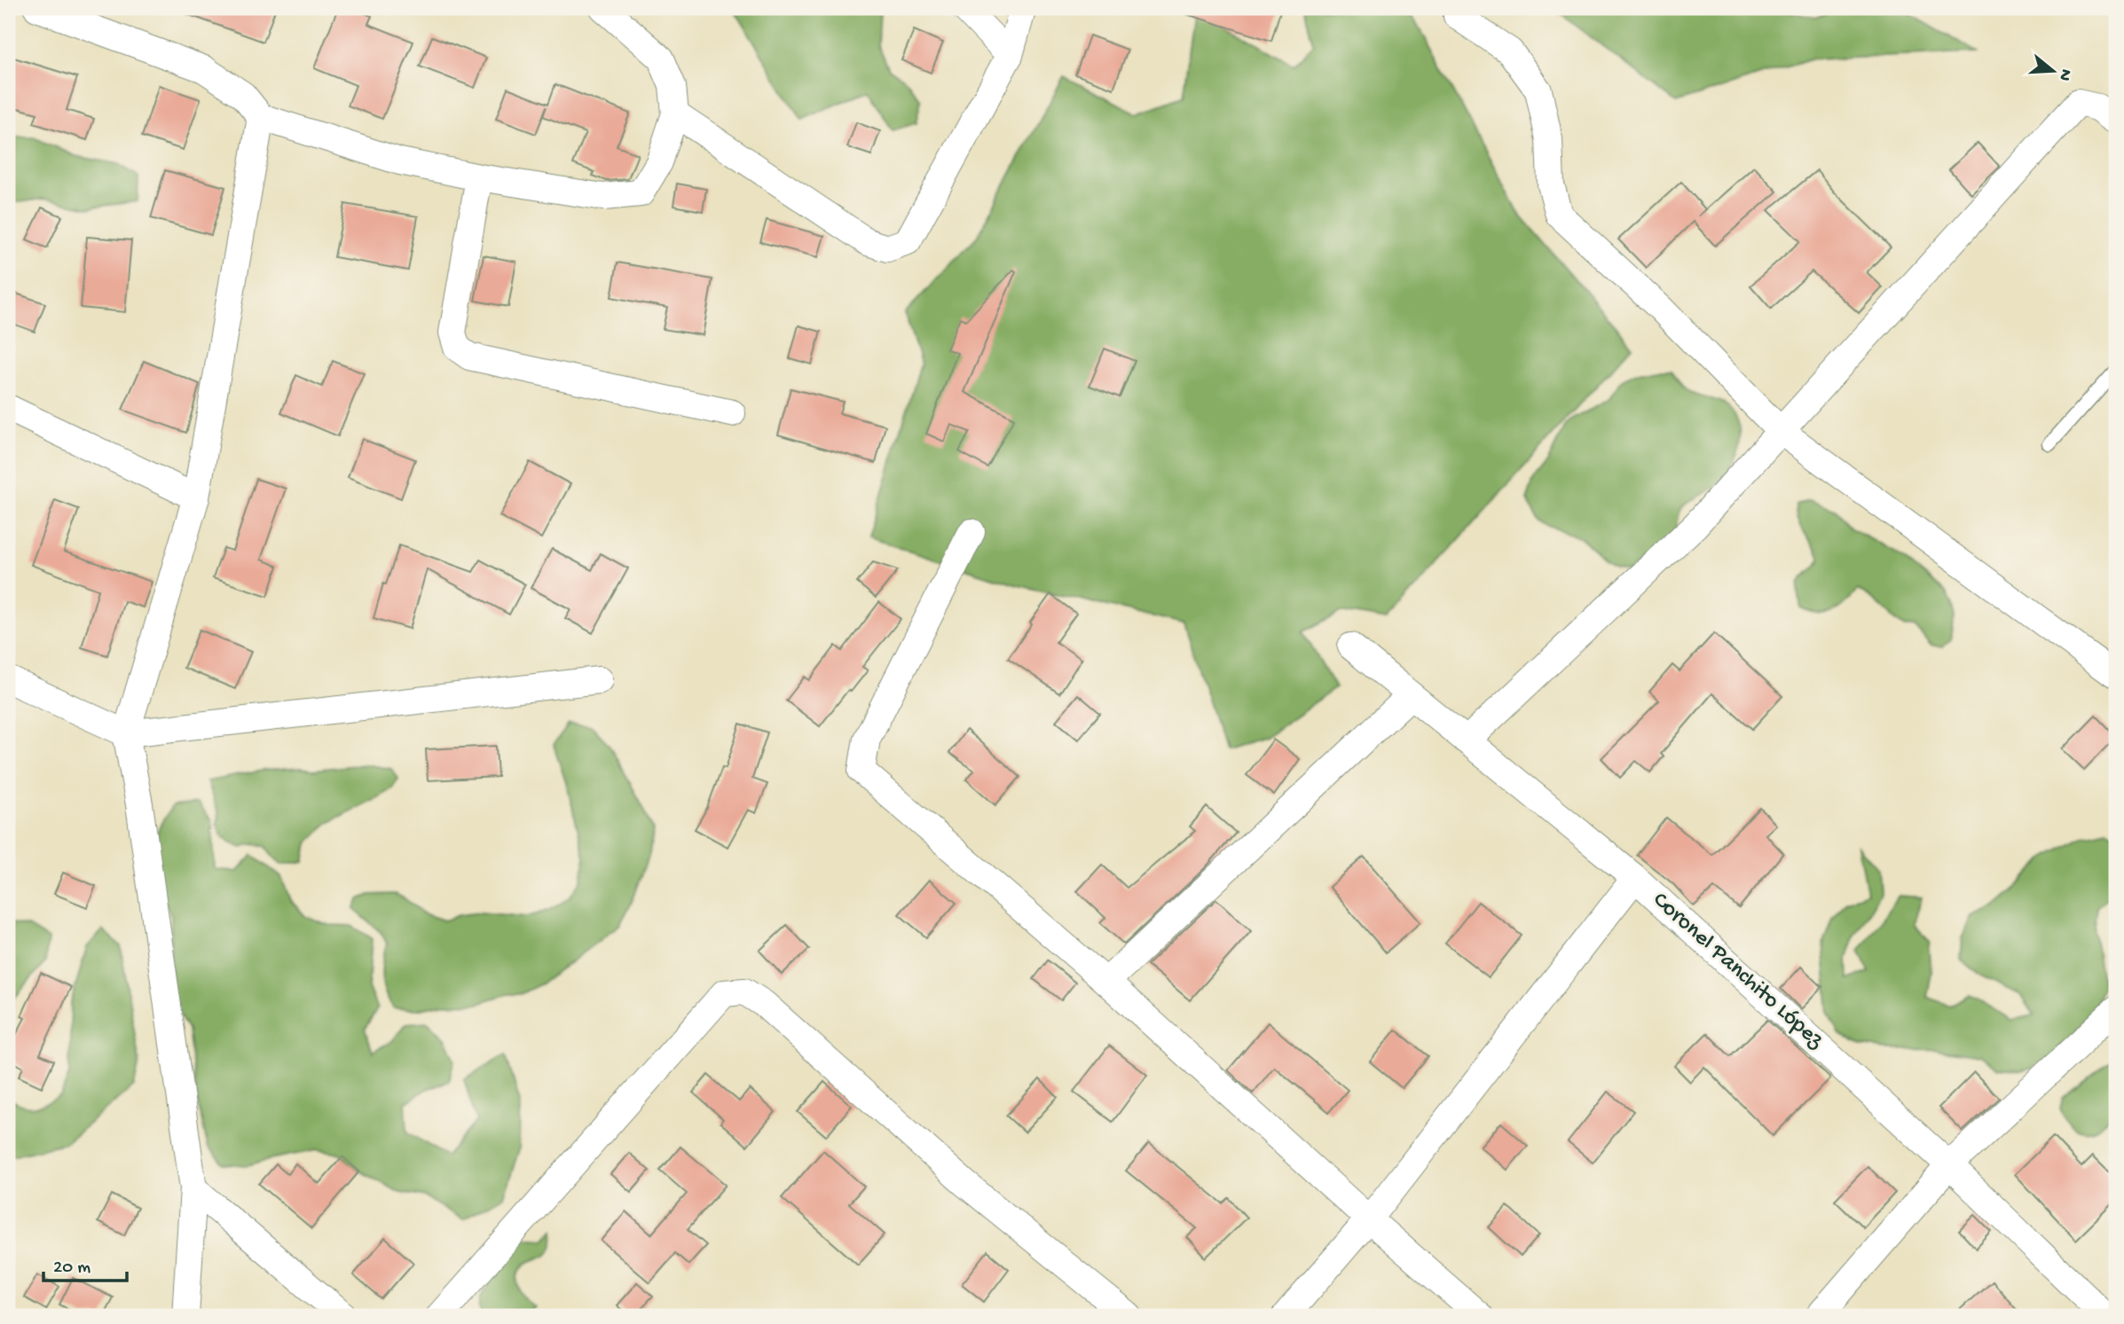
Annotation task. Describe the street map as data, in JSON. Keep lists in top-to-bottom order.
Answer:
{
  "streets": {
    "street": ["Coronel Panchito López"]
  },
  "scale_bar": "20 m",
  "north": "right"
}
